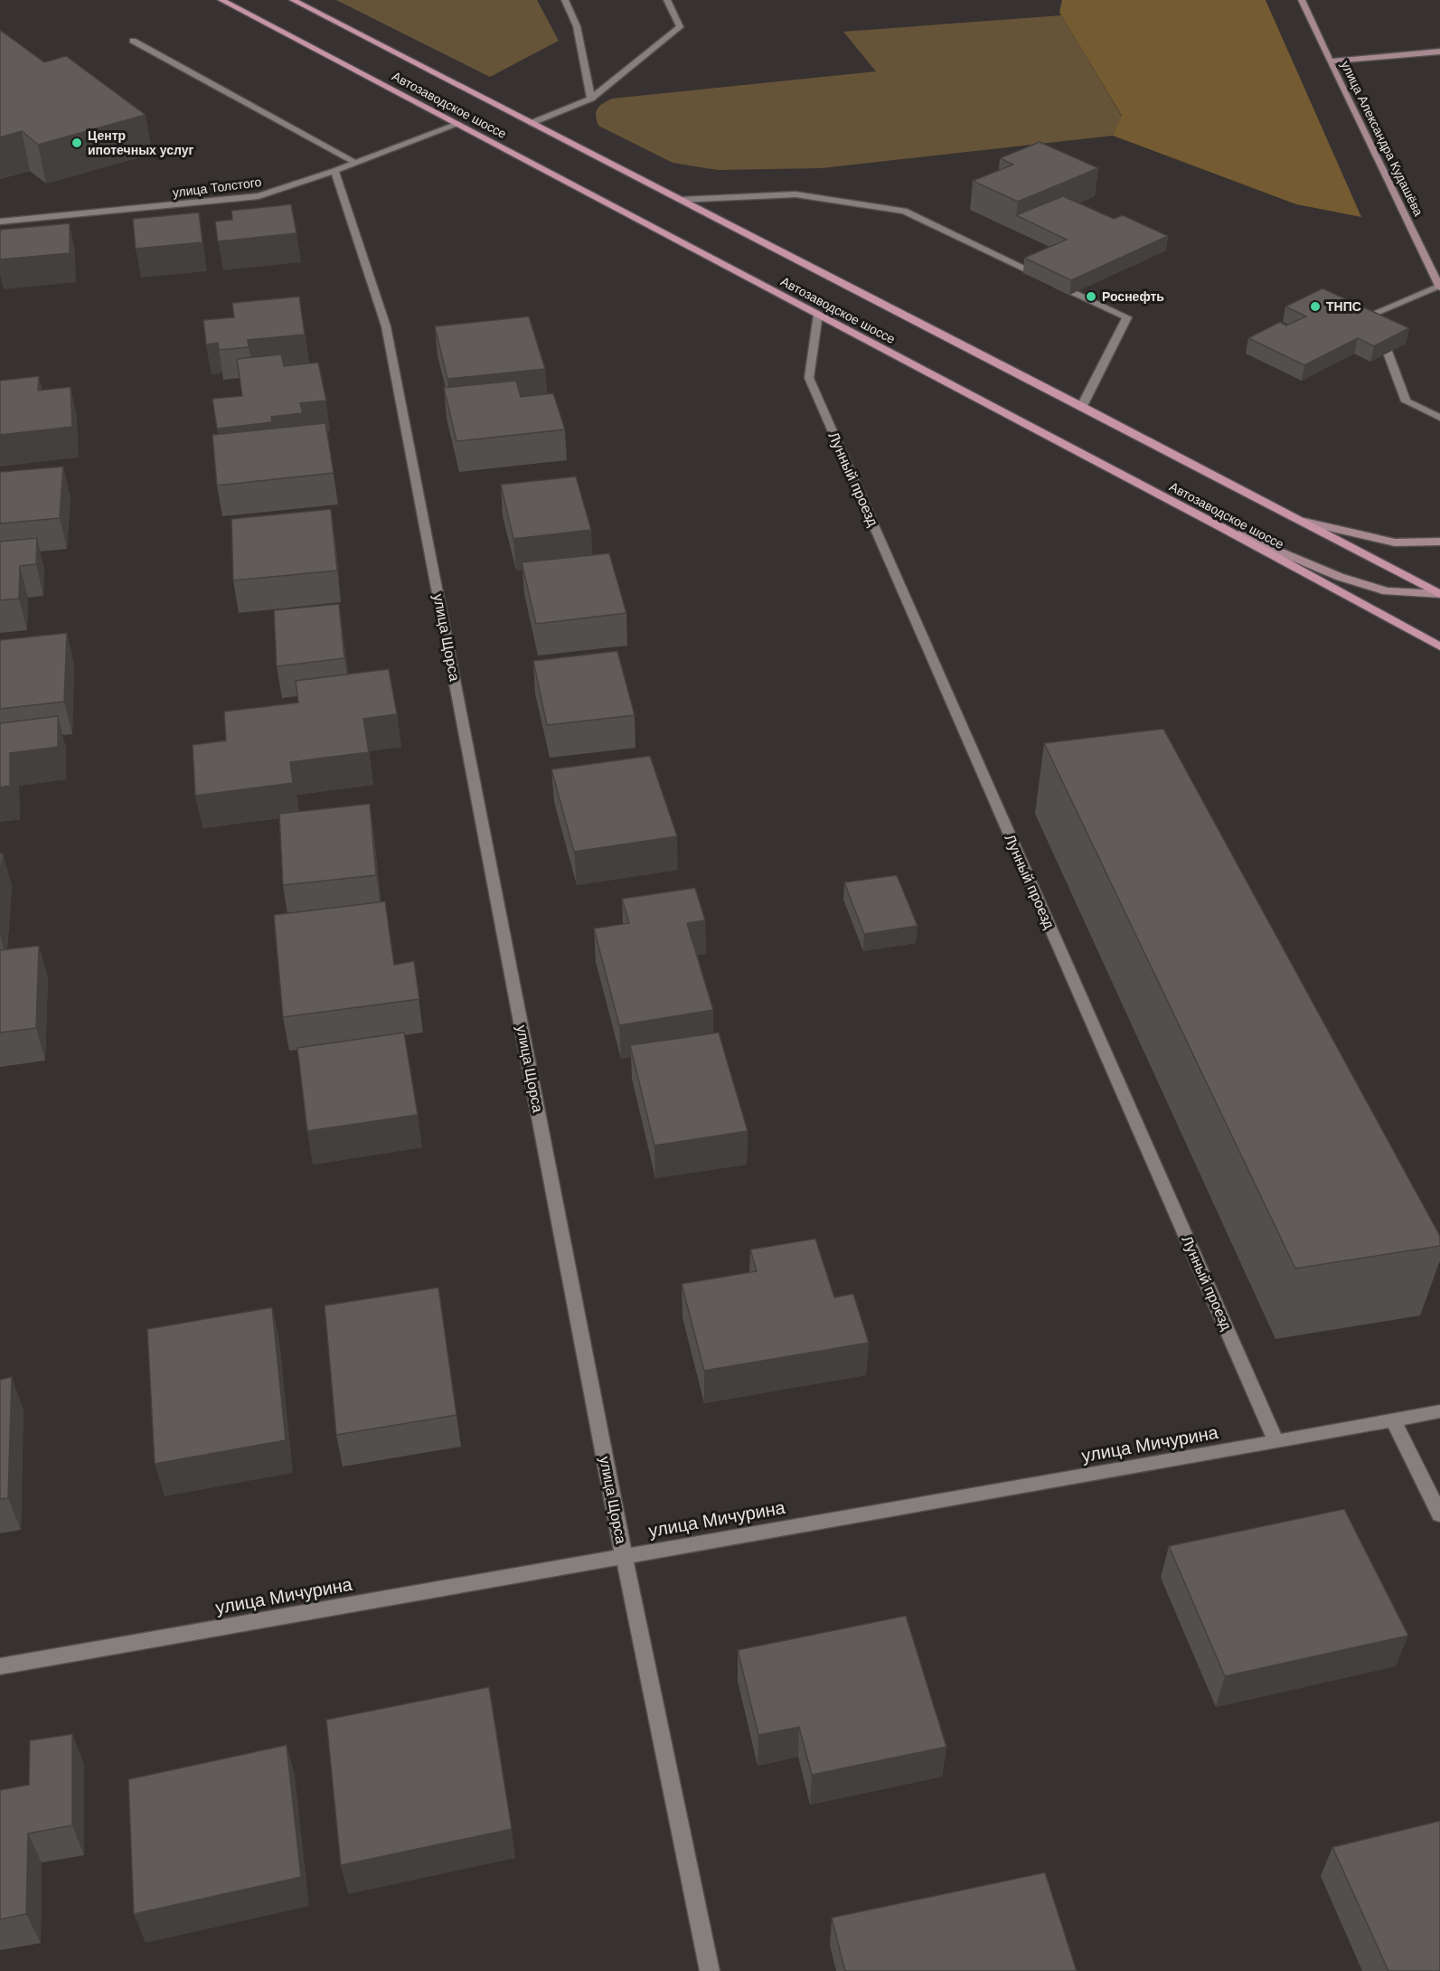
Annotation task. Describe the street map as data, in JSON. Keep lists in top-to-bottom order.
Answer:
{
  "streets": {
    "main road": ["Автозаводское шоссе", "улица Александра Кудашёва"],
    "street": [
      "улица Толстого",
      "Лунный проезд",
      "улица Щорса",
      "улица Мичурина"
    ]
  },
  "crossings": [
    ["Автозаводское шоссе", "улица Толстого"],
    ["Автозаводское шоссе", "Лунный проезд"],
    ["улица Толстого", "улица Щорса"],
    ["Лунный проезд", "улица Мичурина"],
    ["улица Щорса", "улица Мичурина"]
  ],
  "places": ["Центр ипотечных услуг", "Роснефть", "ТНПС"]
}
